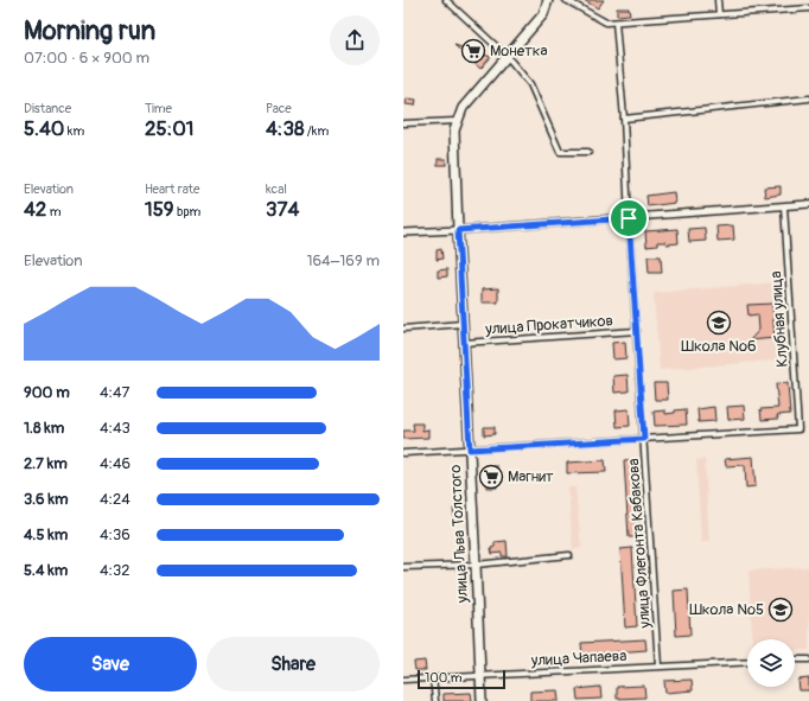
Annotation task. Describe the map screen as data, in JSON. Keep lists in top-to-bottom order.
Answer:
{
  "streets": {
    "main road": ["улица Льва Толстого"],
    "street": [
      "Клубная улица",
      "улица Прокатчиков",
      "улица Флегонта Кабакова",
      "улица Чапаева"
    ]
  },
  "crossings": [
    ["Клубная улица", "улица Флегонта Кабакова"],
    ["улица Прокатчиков", "улица Льва Толстого"],
    ["улица Прокатчиков", "улица Флегонта Кабакова"],
    ["улица Льва Толстого", "улица Чапаева"],
    ["улица Флегонта Кабакова", "улица Чапаева"]
  ],
  "places": {
    "supermarket": ["Монетка", "Магнит"],
    "school or university": ["Школа №6", "Школа №5"]
  },
  "scale_bar": "100 m",
  "page": {
    "heading": ["Morning run", "07:00 · 6 × 900 m"],
    "stats": [
      ["Distance", "5.40 km"],
      ["Time", "25:01"],
      ["Pace", "4:38 /km"],
      ["Elevation", "42 m"],
      ["Heart rate", "159 bpm"],
      ["kcal", "374"]
    ],
    "chart": ["Elevation", "164–169 m"],
    "list": [
      {
        "name": "900 m",
        "note": "4:47"
      },
      {
        "name": "1.8 km",
        "note": "4:43"
      },
      {
        "name": "2.7 km",
        "note": "4:46"
      },
      {
        "name": "3.6 km",
        "note": "4:24"
      },
      {
        "name": "4.5 km",
        "note": "4:36"
      },
      {
        "name": "5.4 km",
        "note": "4:32"
      }
    ],
    "buttons": ["Save", "Share"],
    "scale": "100 m"
  }
}
